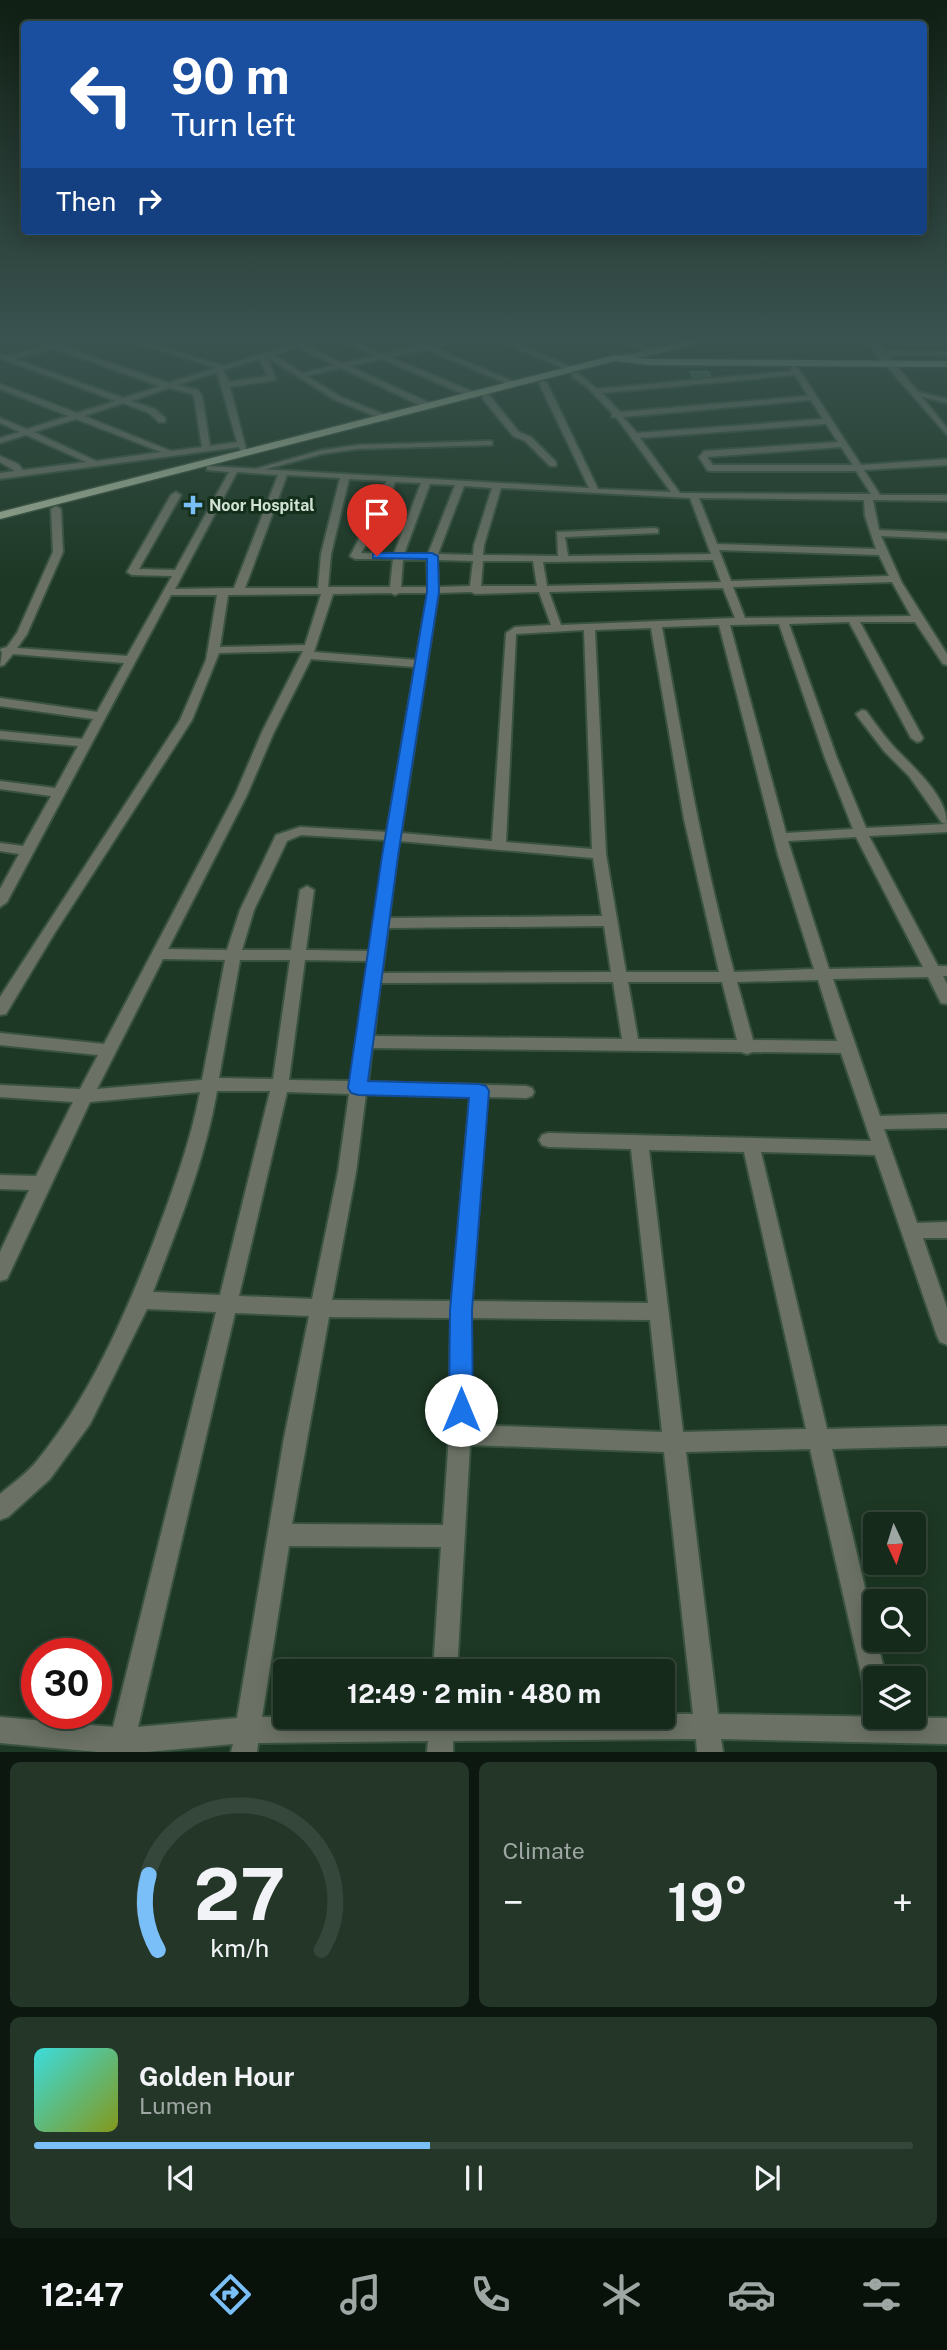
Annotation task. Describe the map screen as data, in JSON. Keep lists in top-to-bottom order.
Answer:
{
  "places": {
    "health": ["Noor Hospital"]
  },
  "north": "bottom",
  "page": {
    "turn": ["90 m", "Turn left"],
    "then": "Then",
    "limit": "30",
    "trip": "12:49 · 2 min · 480 m",
    "tile": "Climate",
    "heat": ["−", "19°", "+"],
    "song": ["Golden Hour", "Lumen"],
    "tabs": "12:47",
    "gauge": ["27", "km/h"]
  }
}
